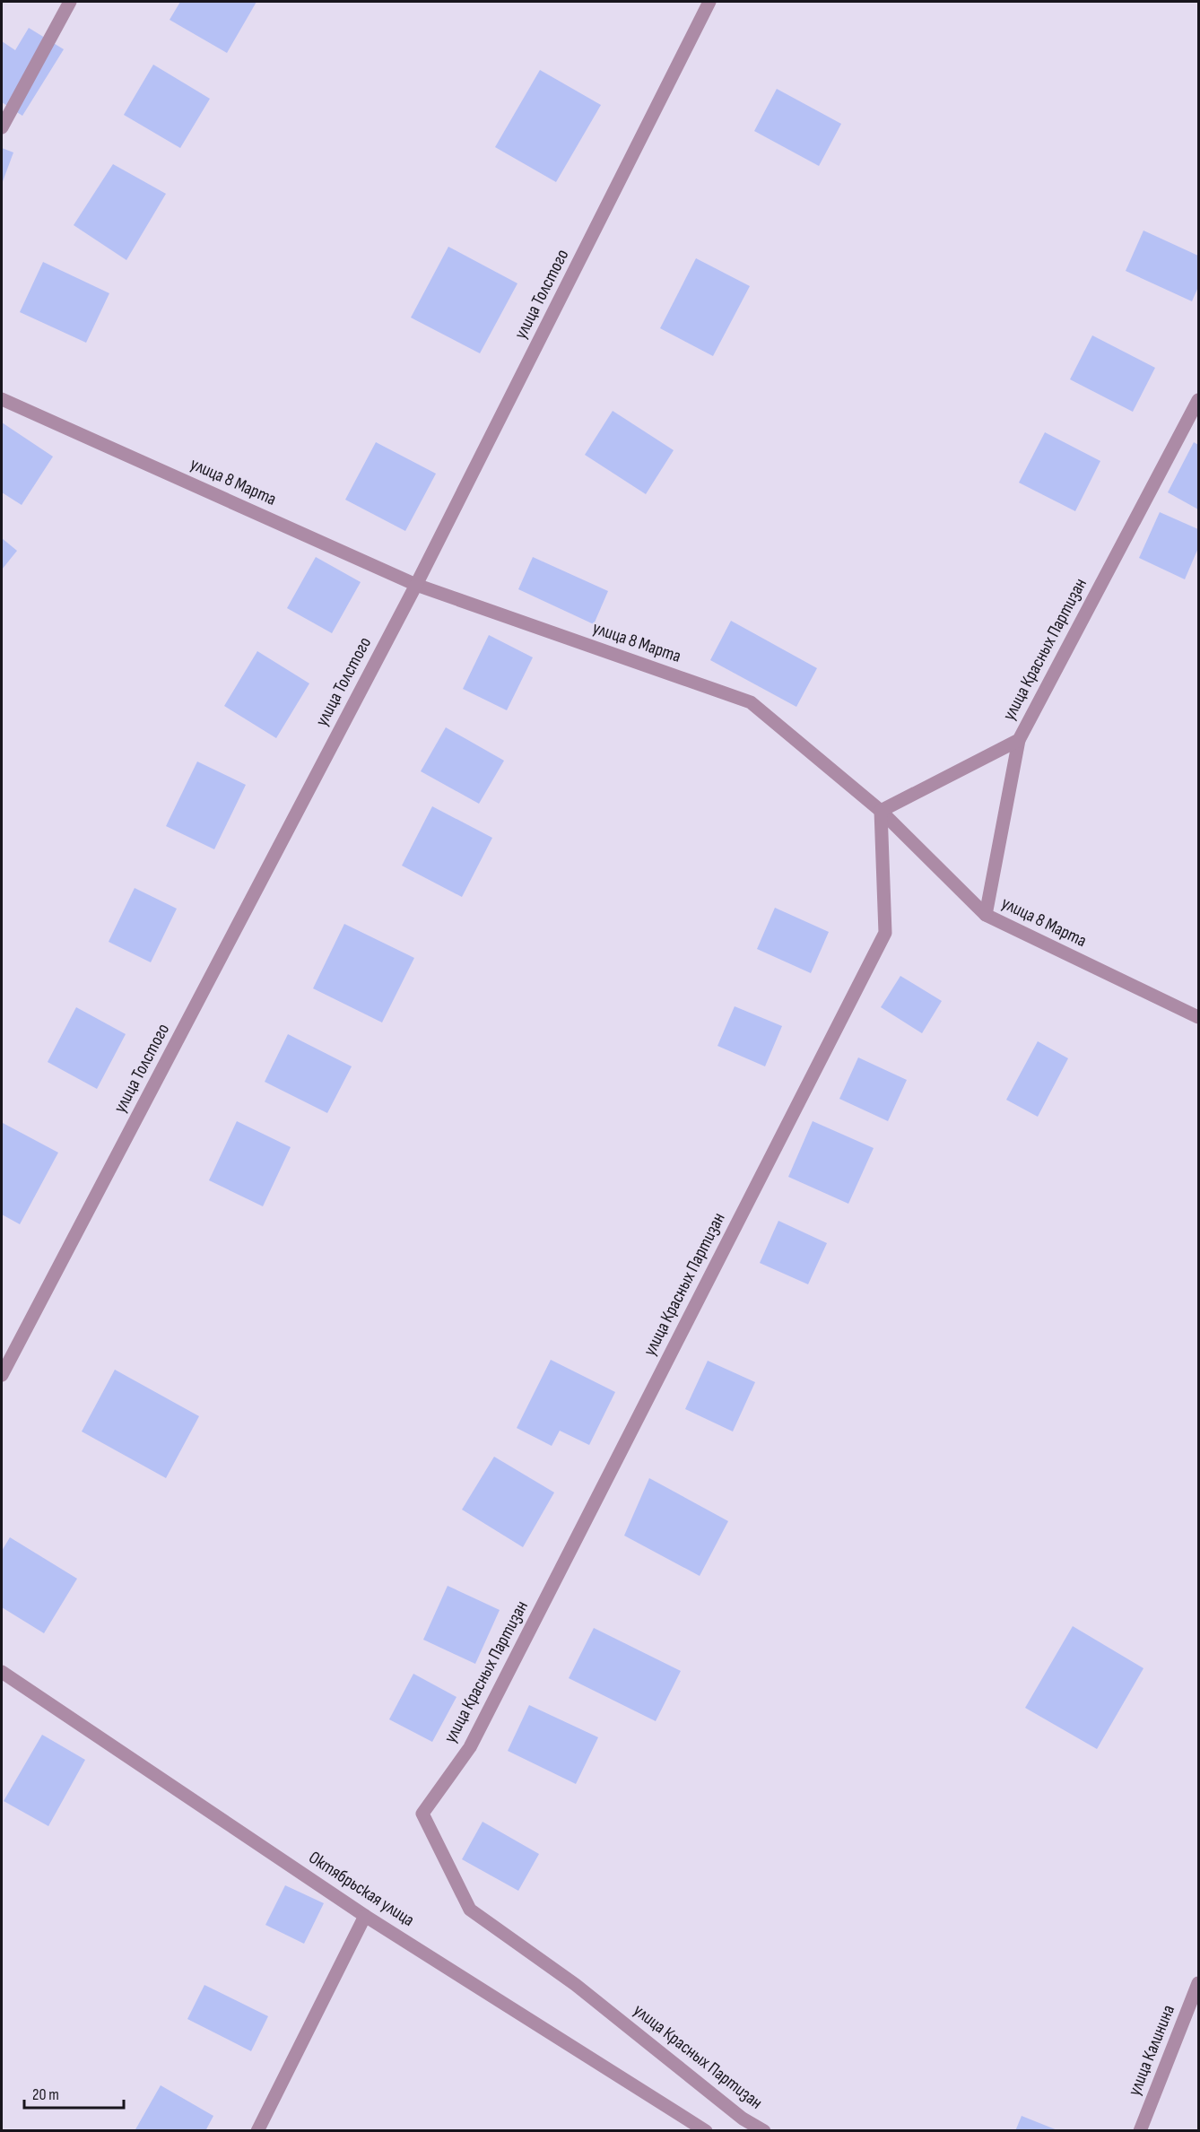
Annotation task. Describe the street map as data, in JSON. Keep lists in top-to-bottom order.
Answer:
{
  "streets": {
    "street": [
      "улица Толстого",
      "улица 8 Марта",
      "улица Красных Партизан",
      "Октябрьская улица",
      "улица Калинина"
    ]
  },
  "crossings": [
    ["улица Толстого", "улица 8 Марта"],
    ["улица 8 Марта", "улица Красных Партизан"]
  ],
  "scale_bar": "20 m"
}
